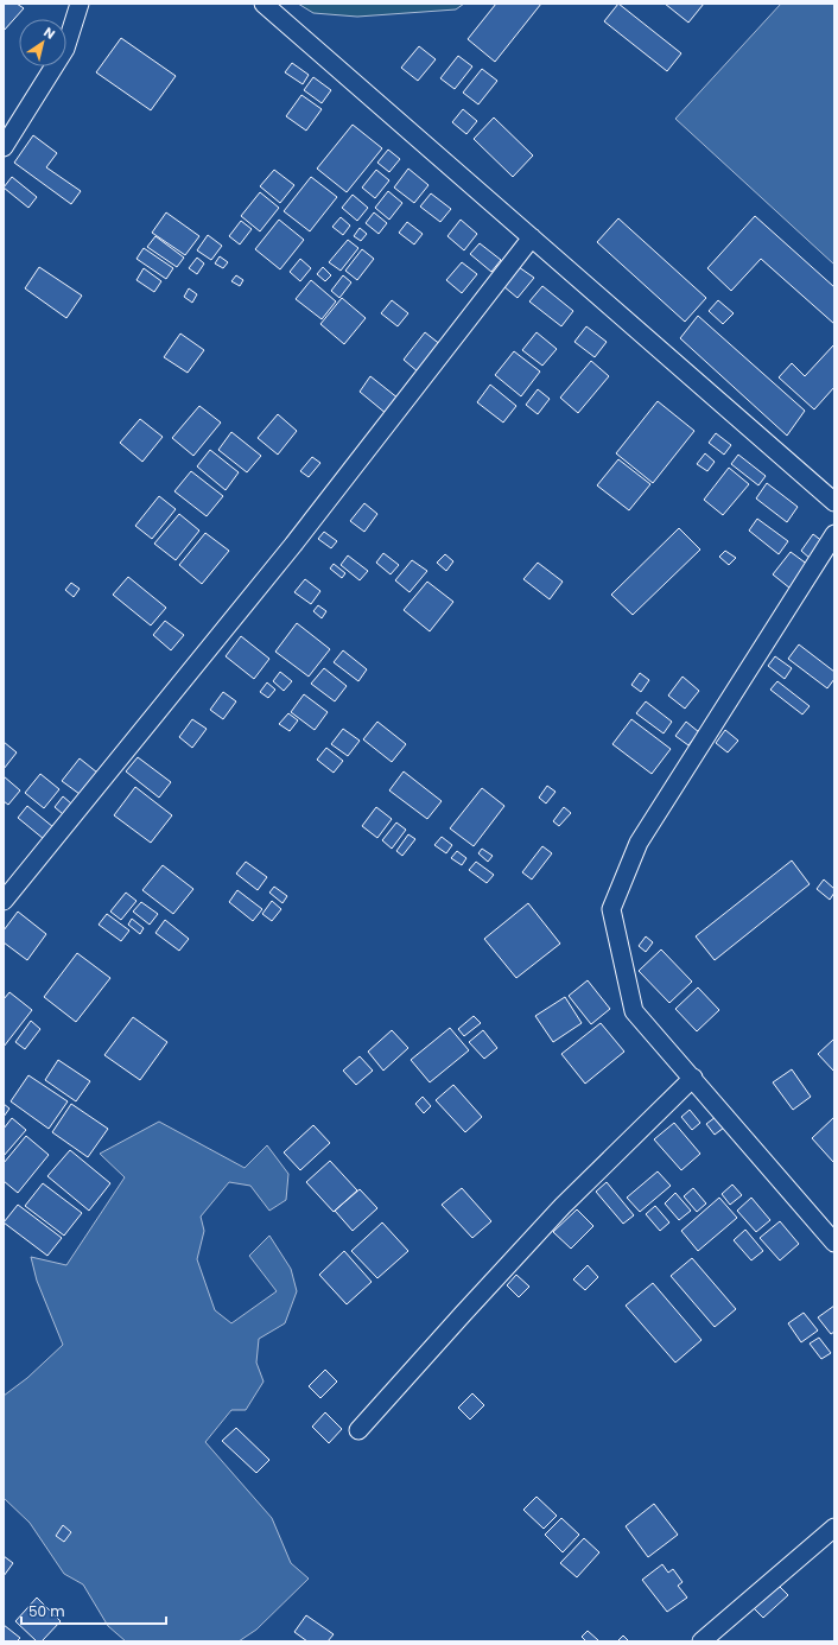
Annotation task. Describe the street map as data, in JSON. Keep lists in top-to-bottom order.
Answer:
{
  "scale_bar": "50 m",
  "north": "top right"
}
